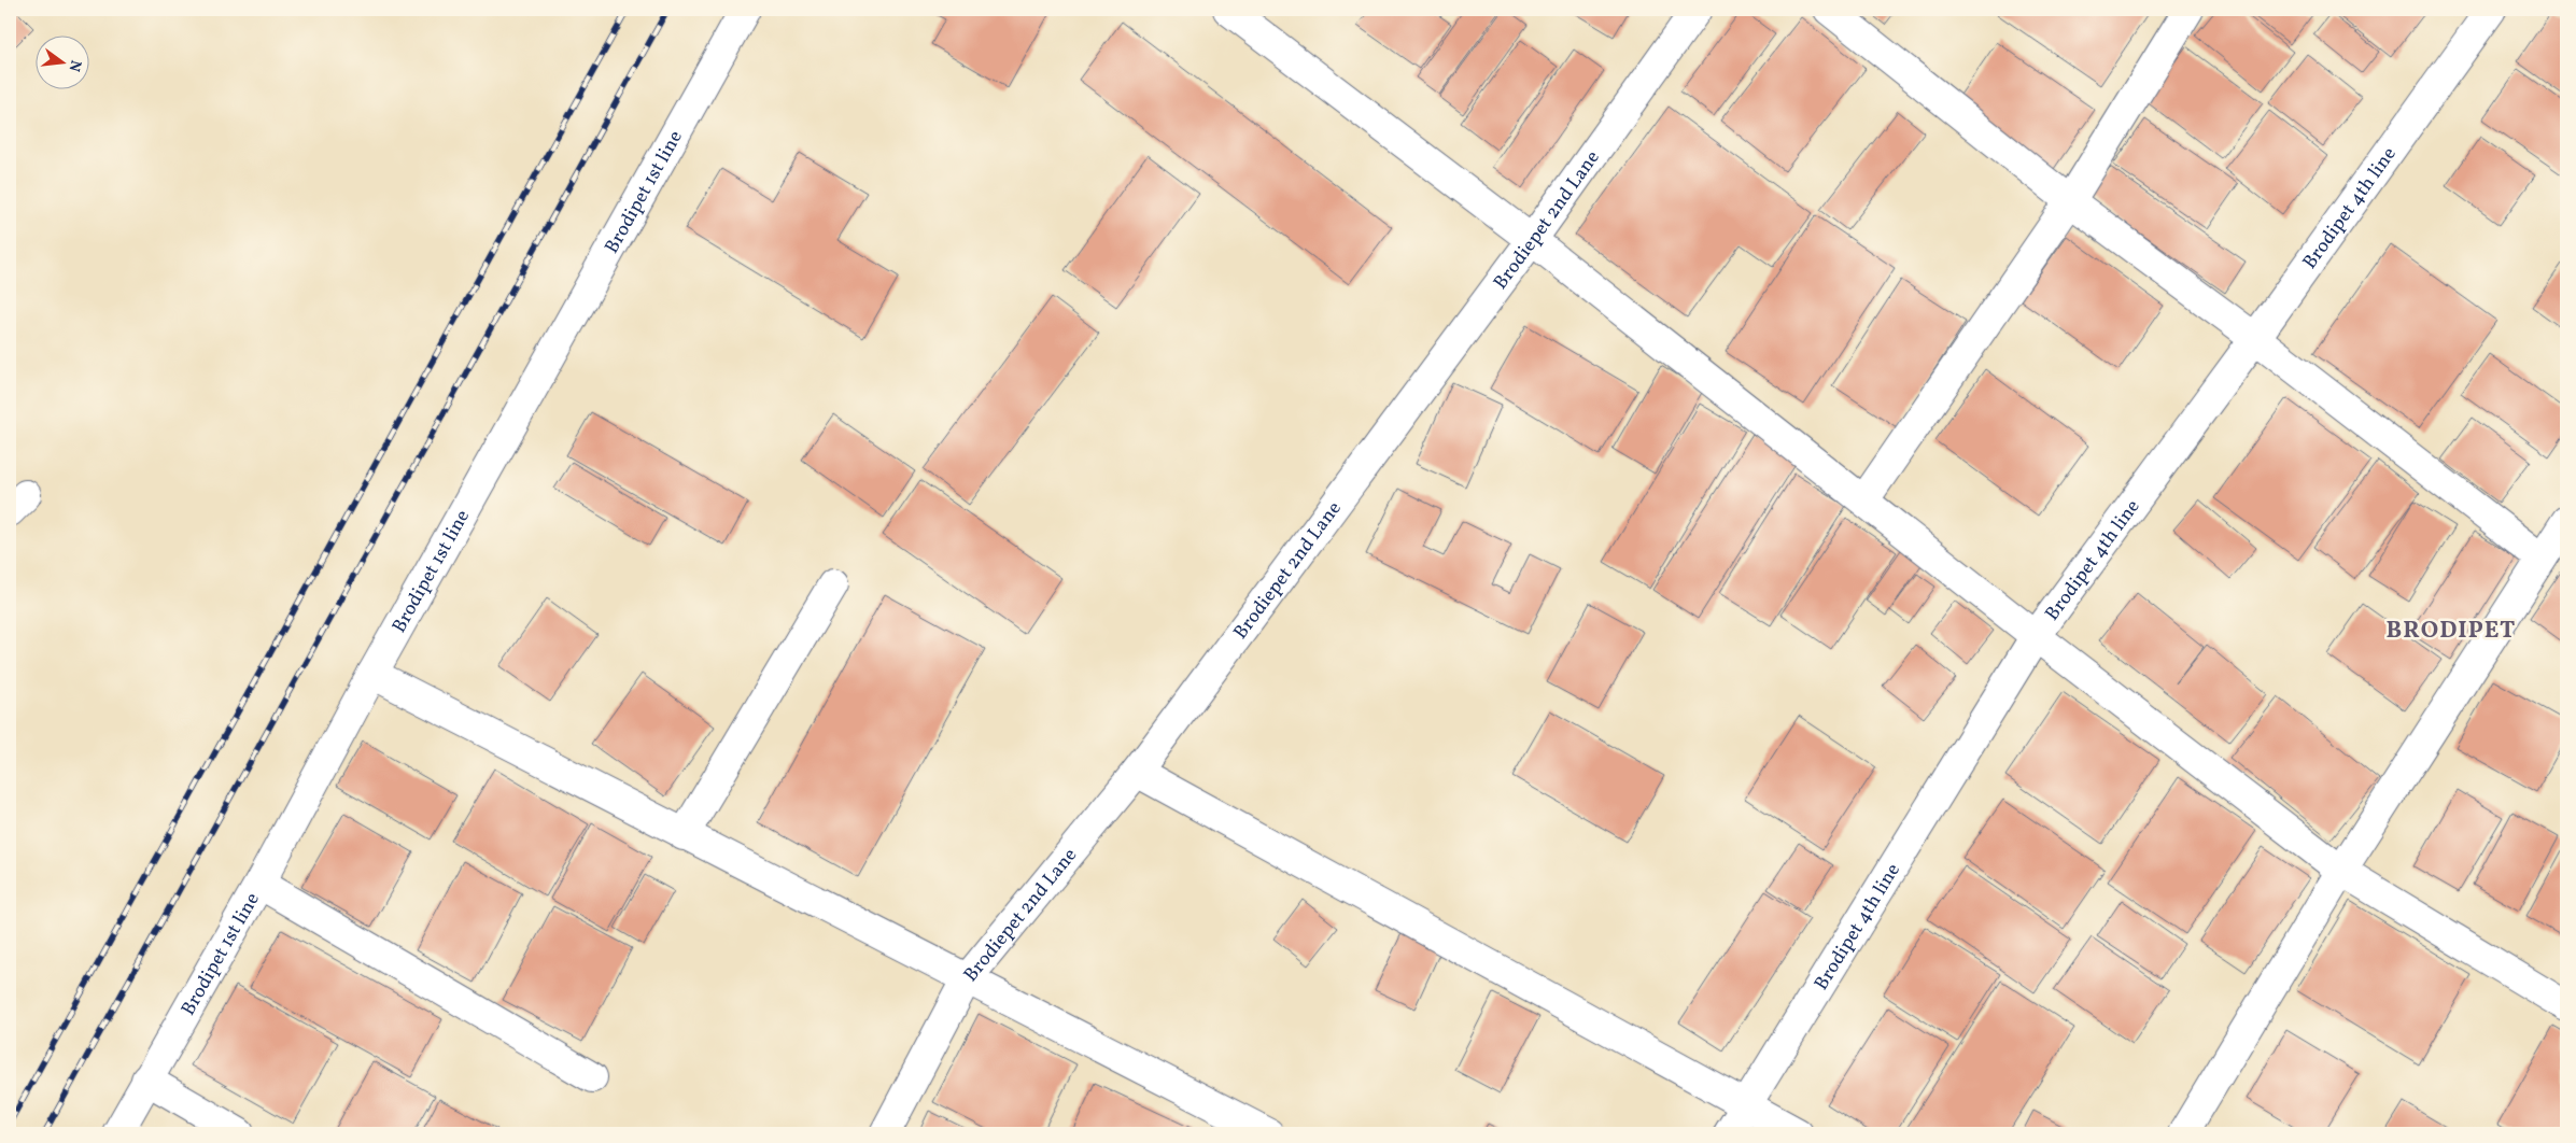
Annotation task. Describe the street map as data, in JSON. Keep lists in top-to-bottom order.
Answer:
{
  "streets": {
    "street": ["Brodipet 1st line", "Brodipet 4th line", "Brodiepet 2nd Lane"]
  },
  "districts": ["BRODIPET"],
  "north": "right"
}
